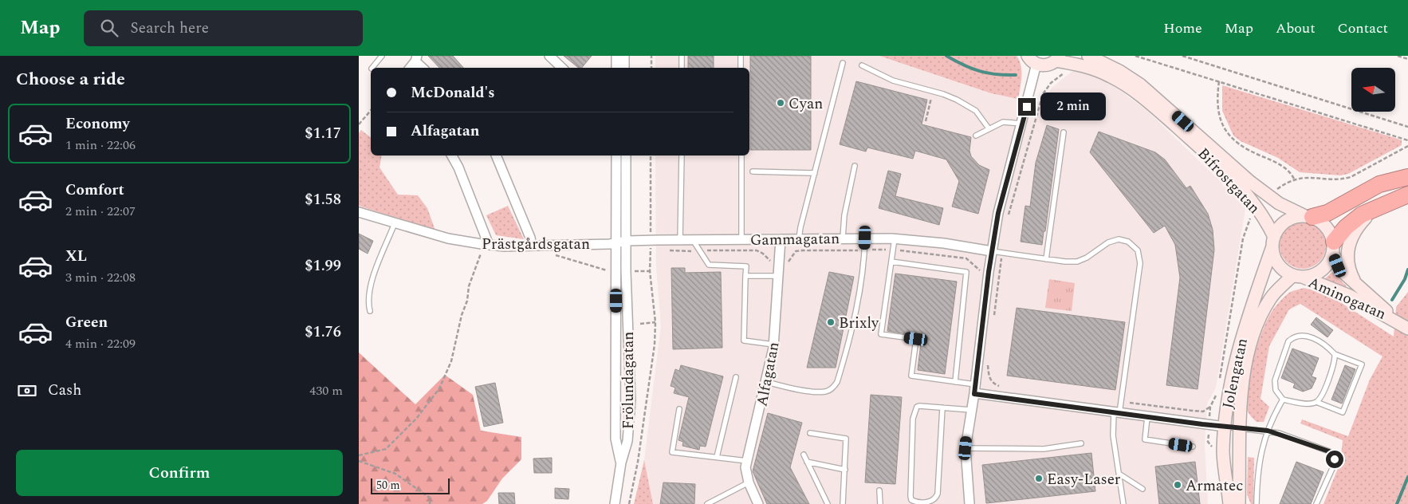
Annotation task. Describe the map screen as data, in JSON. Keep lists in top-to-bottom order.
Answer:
{
  "streets": {
    "main road": ["Bifrostgatan", "Aminogatan", "Jolengatan"],
    "street": [
      "Gammagatan",
      "Prästgårdsgatan",
      "Alfagatan",
      "Frölundagatan"
    ]
  },
  "crossings": [
    ["Bifrostgatan", "Aminogatan"],
    ["Bifrostgatan", "Jolengatan"],
    ["Gammagatan", "Prästgårdsgatan"],
    ["Gammagatan", "Alfagatan"],
    ["Gammagatan", "Frölundagatan"],
    ["Prästgårdsgatan", "Frölundagatan"],
    ["Aminogatan", "Jolengatan"]
  ],
  "places": [
    "Cyan",
    "Brixly",
    "Easy-Laser",
    "Armatec"
  ],
  "scale_bar": "50 m",
  "north": "left",
  "page": {
    "header": "Map",
    "search": "Search here",
    "nav": [
      "Home",
      "Map",
      "About",
      "Contact"
    ],
    "heading": "Choose a ride",
    "banner": ["McDonald's", "Alfagatan"],
    "bubble": "2 min",
    "list": [
      {
        "name": "Economy",
        "note": "1 min · 22:06",
        "value": "$1.17"
      },
      {
        "name": "Comfort",
        "note": "2 min · 22:07",
        "value": "$1.58"
      },
      {
        "name": "XL",
        "note": "3 min · 22:08",
        "value": "$1.99"
      },
      {
        "name": "Green",
        "note": "4 min · 22:09",
        "value": "$1.76"
      }
    ],
    "pay": ["Cash", "430 m"],
    "buttons": "Confirm",
    "scale": "50 m"
  }
}
